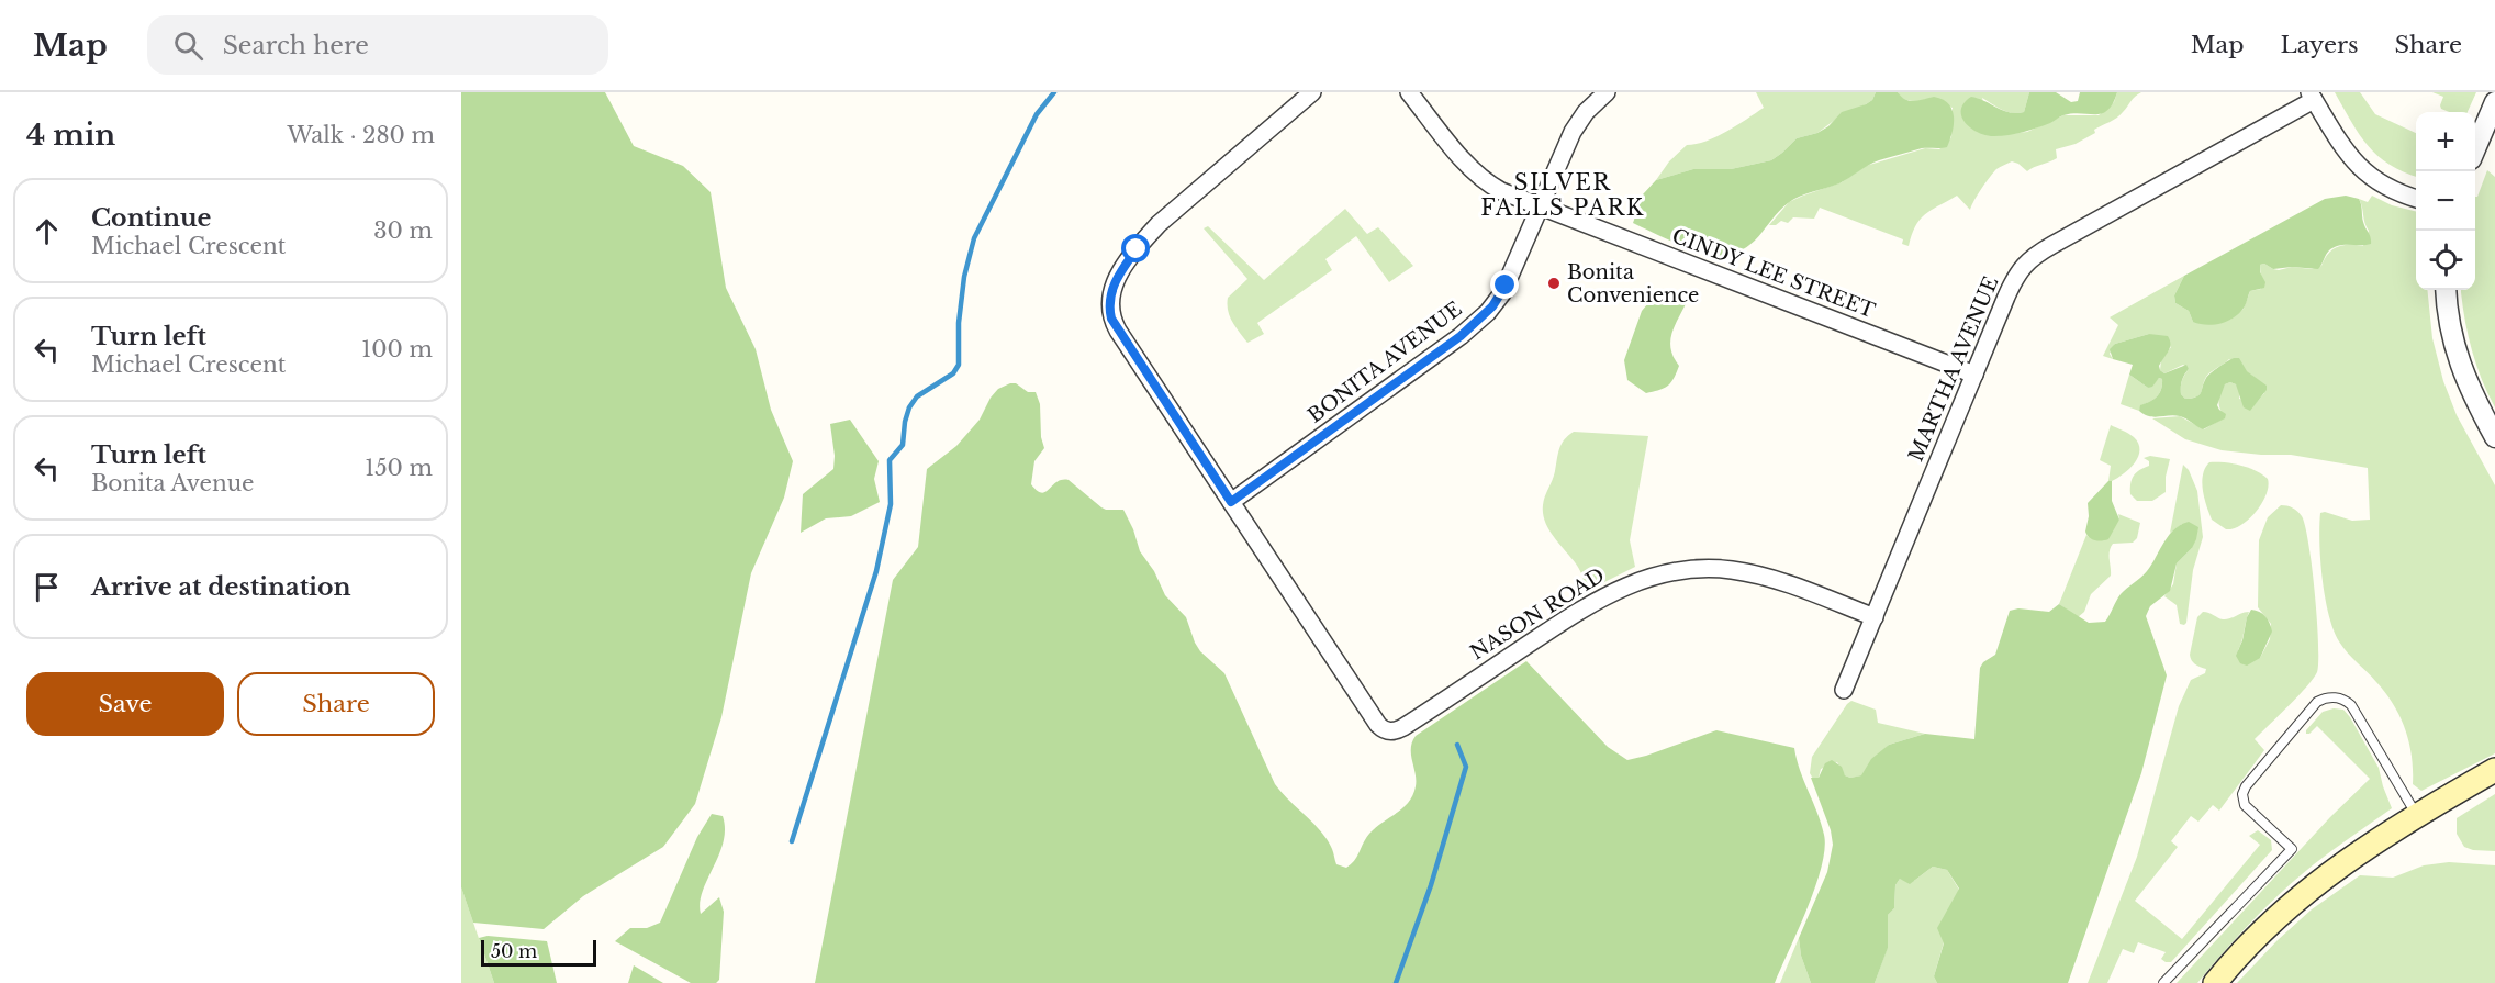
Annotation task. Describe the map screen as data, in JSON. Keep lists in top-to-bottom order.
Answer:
{
  "streets": {
    "street": [
      "CINDY LEE STREET",
      "BONITA AVENUE",
      "MARTHA AVENUE",
      "NASON ROAD"
    ]
  },
  "crossings": [
    ["CINDY LEE STREET", "BONITA AVENUE"],
    ["CINDY LEE STREET", "MARTHA AVENUE"],
    ["BONITA AVENUE", "NASON ROAD"],
    ["MARTHA AVENUE", "NASON ROAD"]
  ],
  "districts": ["SILVER FALLS PARK"],
  "places": ["Bonita Convenience"],
  "scale_bar": "50 m",
  "page": {
    "header": "Map",
    "search": "Search here",
    "nav": ["Map", "Layers", "Share"],
    "heading": ["4 min", "Walk · 280 m"],
    "map_buttons": ["+", "−"],
    "list": [
      ["Continue", "Michael Crescent", "30 m"],
      ["Turn left", "Michael Crescent", "100 m"],
      ["Turn left", "Bonita Avenue", "150 m"],
      "Arrive at destination"
    ],
    "buttons": ["Save", "Share"],
    "scale": "50 m"
  }
}
